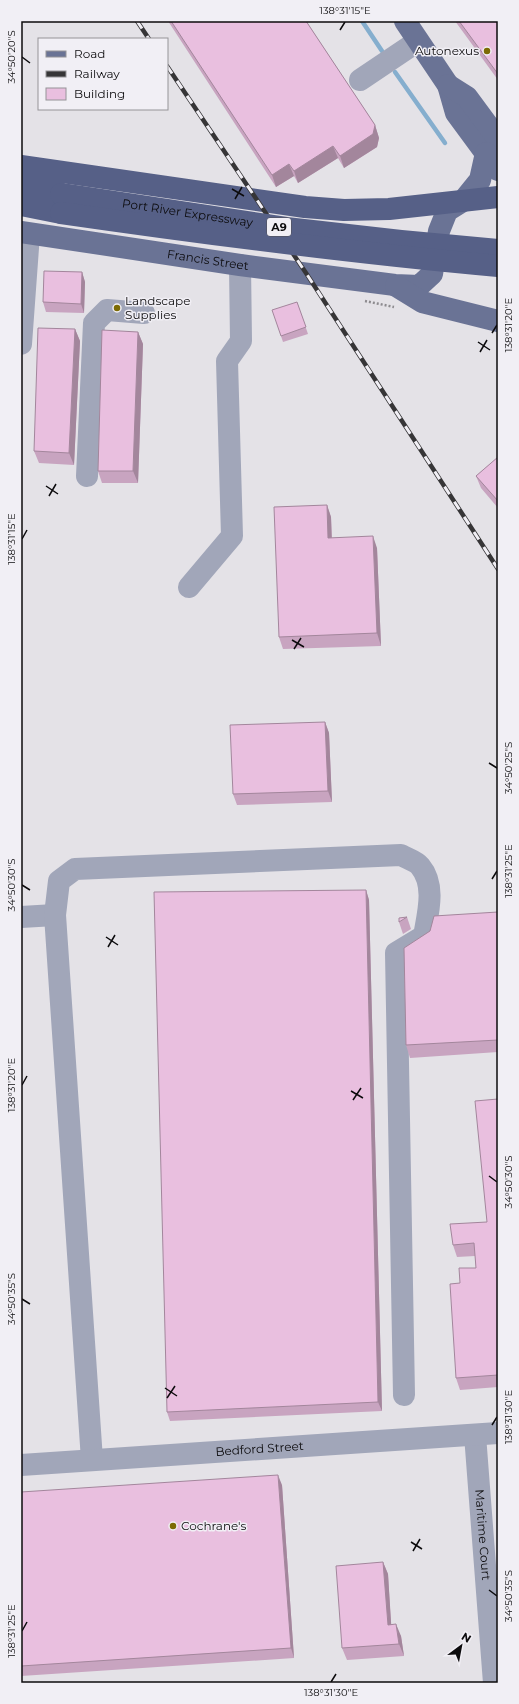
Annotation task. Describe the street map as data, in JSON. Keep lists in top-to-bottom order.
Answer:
{
  "streets": {
    "highway": ["Port River Expressway", "A9"],
    "main road": ["Francis Street"],
    "street": ["Bedford Street", "Maritime Court"]
  },
  "crossings": [
    ["Bedford Street", "Maritime Court"]
  ],
  "places": ["Autonexus", "Landscape Supplies", "Cochrane's"],
  "legend": ["Road", "Railway", "Building"],
  "north": "top right",
  "coordinates": [
    "138°31'15\"E",
    "34°50'20\"S",
    "138°31'20\"E",
    "34°50'25\"S",
    "138°31'25\"E",
    "34°50'30\"S",
    "34°50'35\"S",
    "138°31'30\"E"
  ]
}
